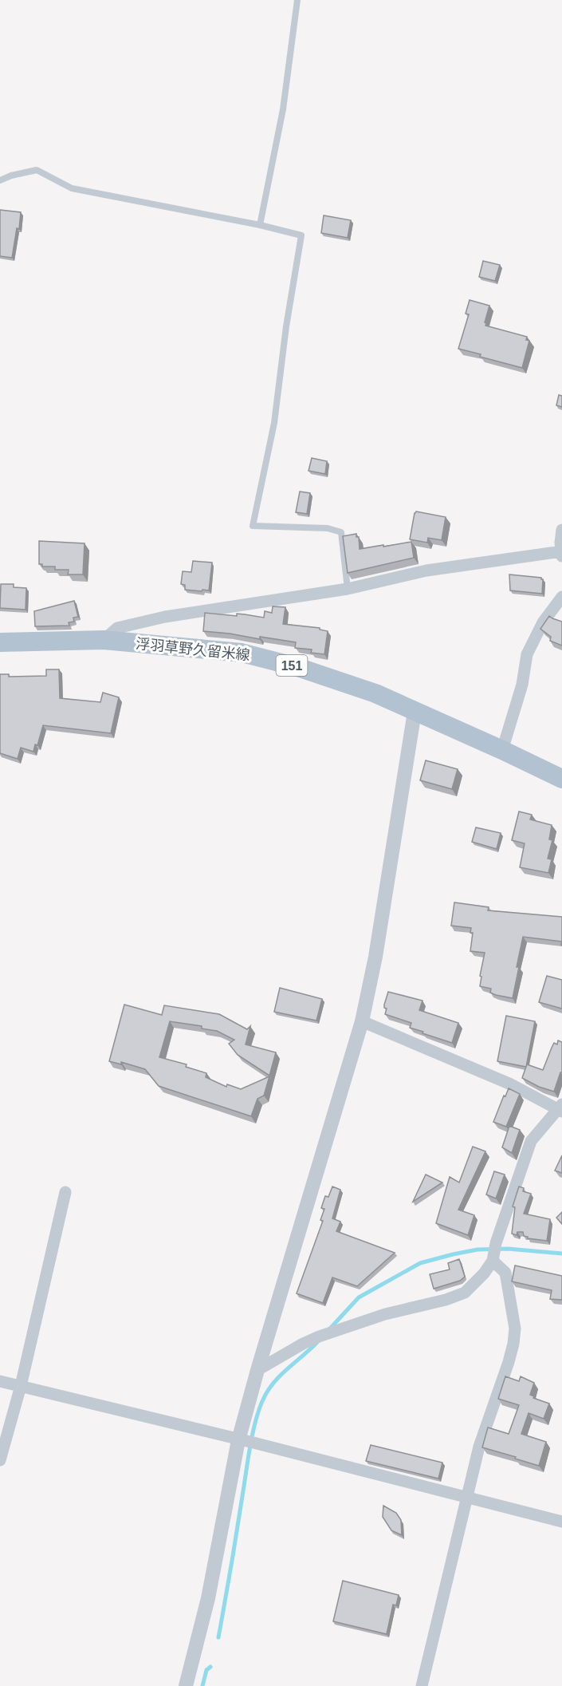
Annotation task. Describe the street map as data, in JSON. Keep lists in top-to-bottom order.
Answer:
{
  "streets": {
    "main road": ["浮羽草野久留米線", "151"]
  }
}
